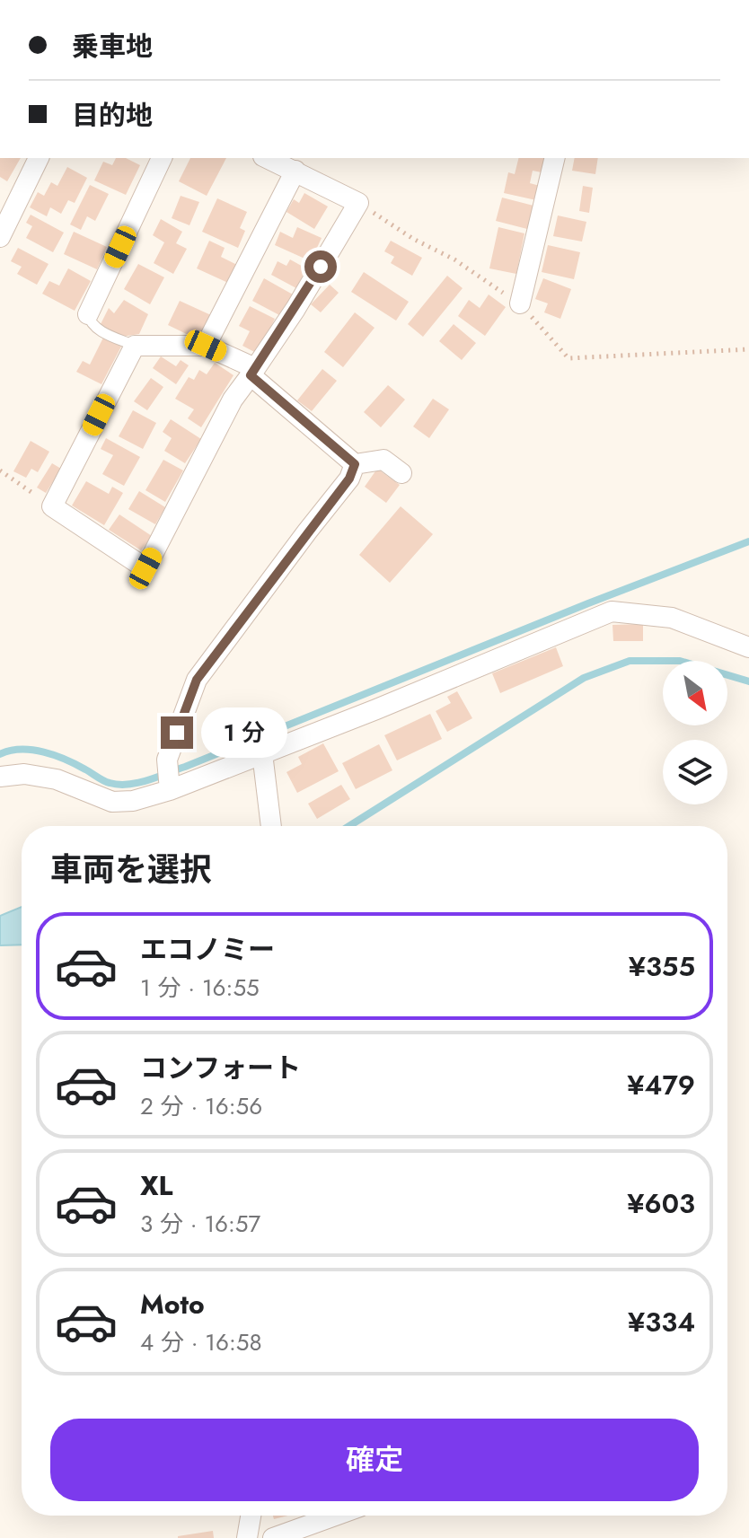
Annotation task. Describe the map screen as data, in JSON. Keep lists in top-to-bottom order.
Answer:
{
  "north": "bottom right",
  "page": {
    "banner": ["乗車地", "目的地"],
    "bubble": "1 分",
    "heading": "車両を選択",
    "list": [
      {
        "name": "エコノミー",
        "note": "1 分 · 16:55",
        "value": "¥355"
      },
      {
        "name": "コンフォート",
        "note": "2 分 · 16:56",
        "value": "¥479"
      },
      {
        "name": "XL",
        "note": "3 分 · 16:57",
        "value": "¥603"
      },
      {
        "name": "Moto",
        "note": "4 分 · 16:58",
        "value": "¥334"
      }
    ],
    "buttons": "確定"
  }
}
